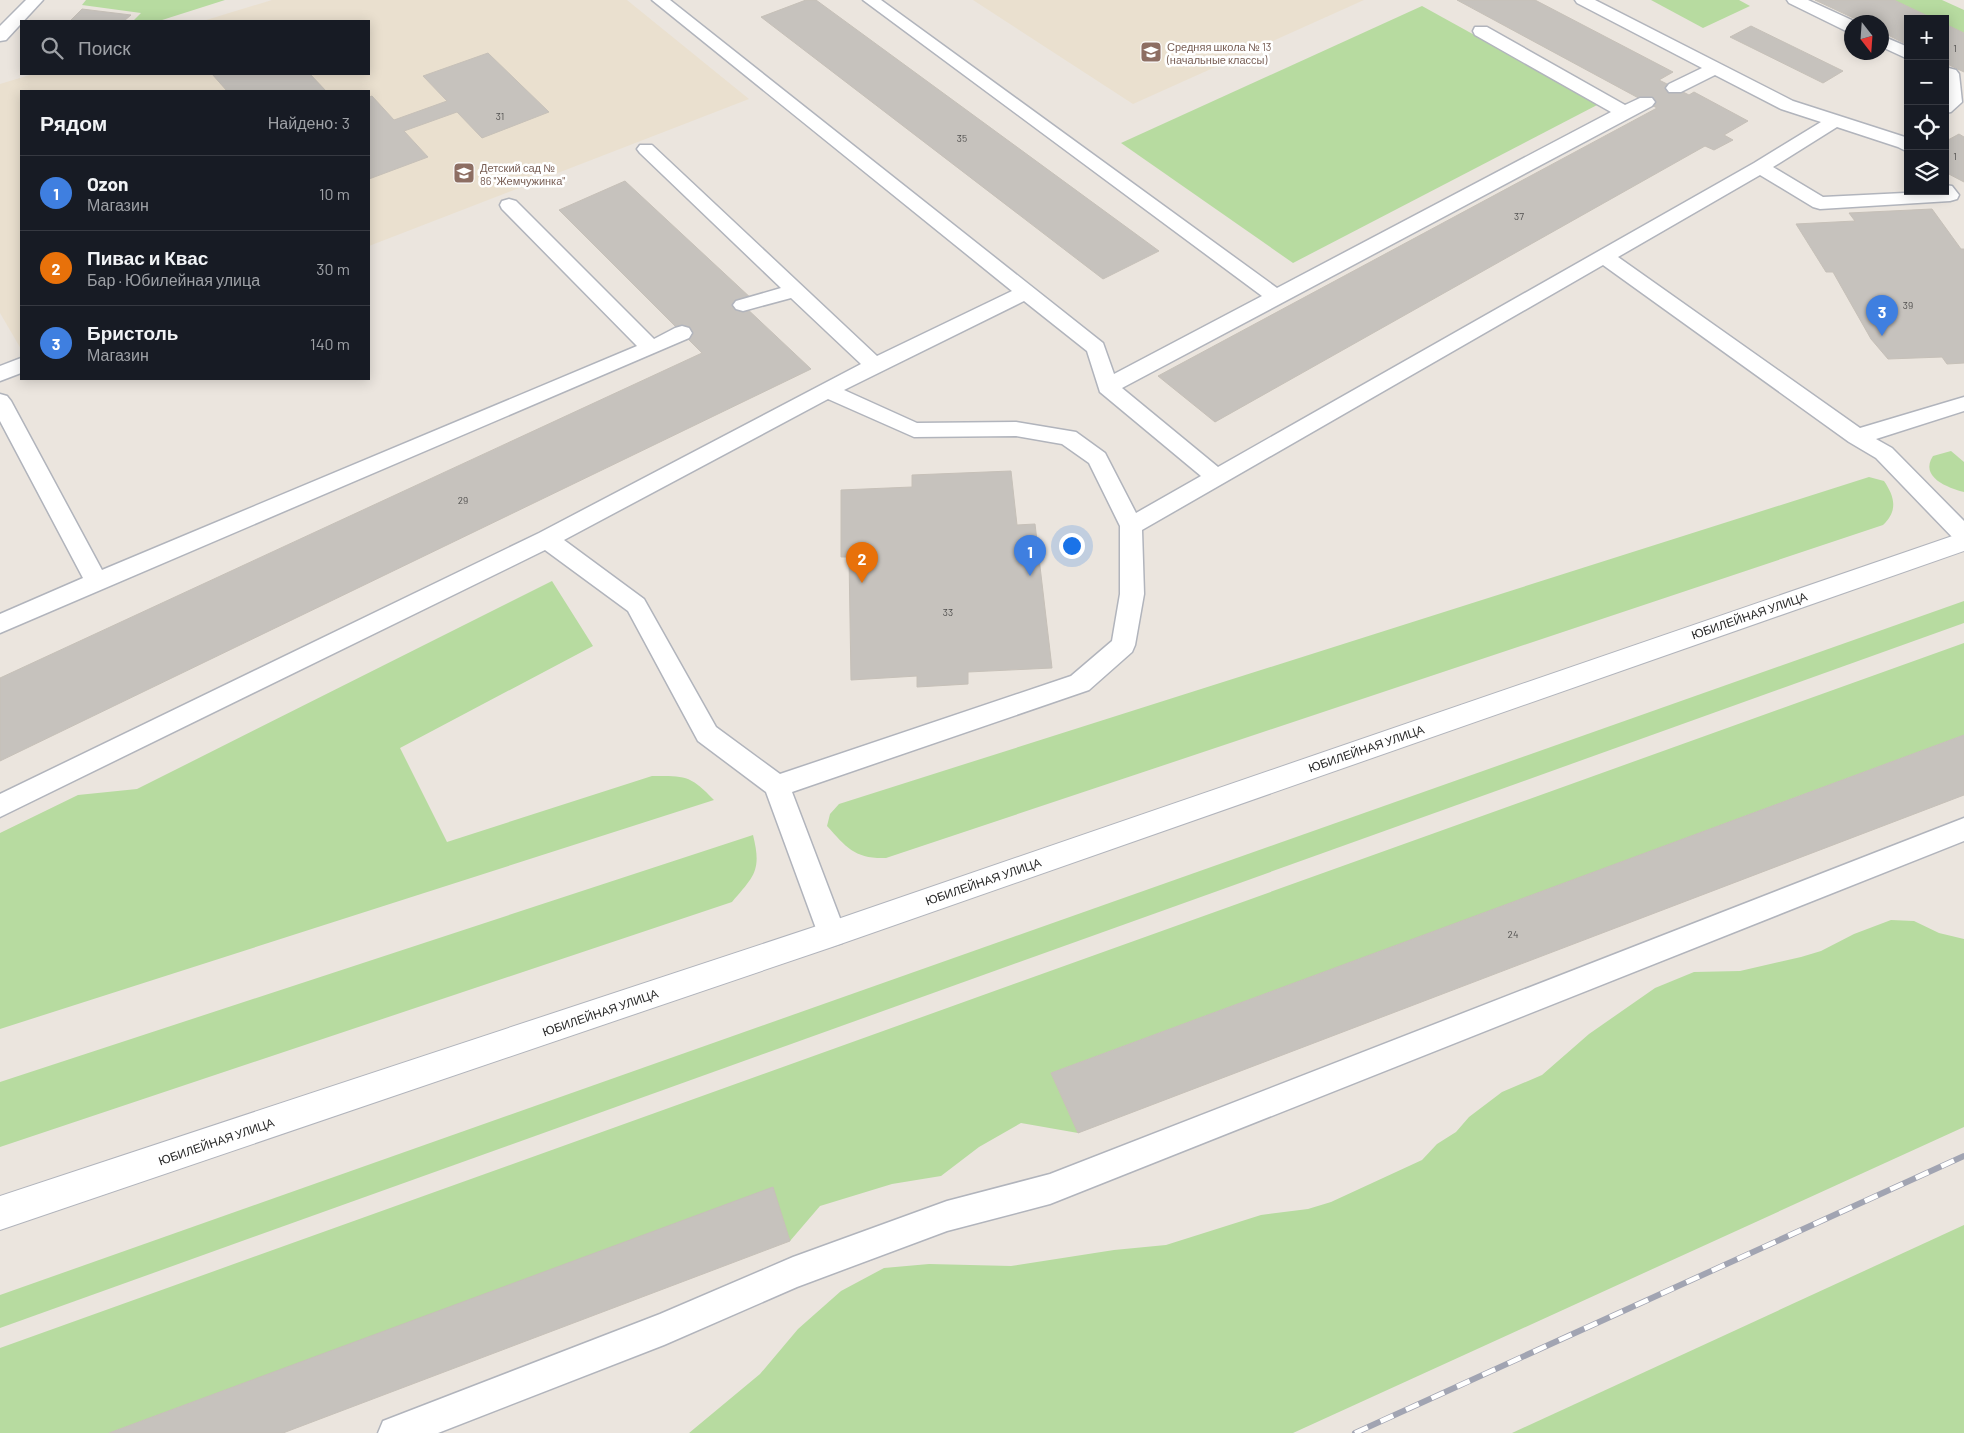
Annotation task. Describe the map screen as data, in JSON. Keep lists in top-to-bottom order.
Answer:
{
  "streets": {
    "main road": ["ЮБИЛЕЙНАЯ УЛИЦА"]
  },
  "places": {
    "school or university": ["Средняя школа № 13 (начальные классы)", "Детский сад № 86 \"Жемчужинка\""]
  },
  "house_numbers": [
    "1",
    "31",
    "35",
    "1",
    "37",
    "39",
    "29",
    "33",
    "24"
  ],
  "north": "bottom",
  "page": {
    "map_buttons": ["+", "−"],
    "search": "Поиск",
    "heading": ["Рядом", "Найдено: 3"],
    "list": [
      {
        "mark": "1",
        "name": "Ozon",
        "note": "Магазин",
        "value": "10 m"
      },
      {
        "mark": "2",
        "name": "Пивас и Квас",
        "note": "Бар · Юбилейная улица",
        "value": "30 m"
      },
      {
        "mark": "3",
        "name": "Бристоль",
        "note": "Магазин",
        "value": "140 m"
      }
    ],
    "pins": ["3", "1", "2"]
  }
}
